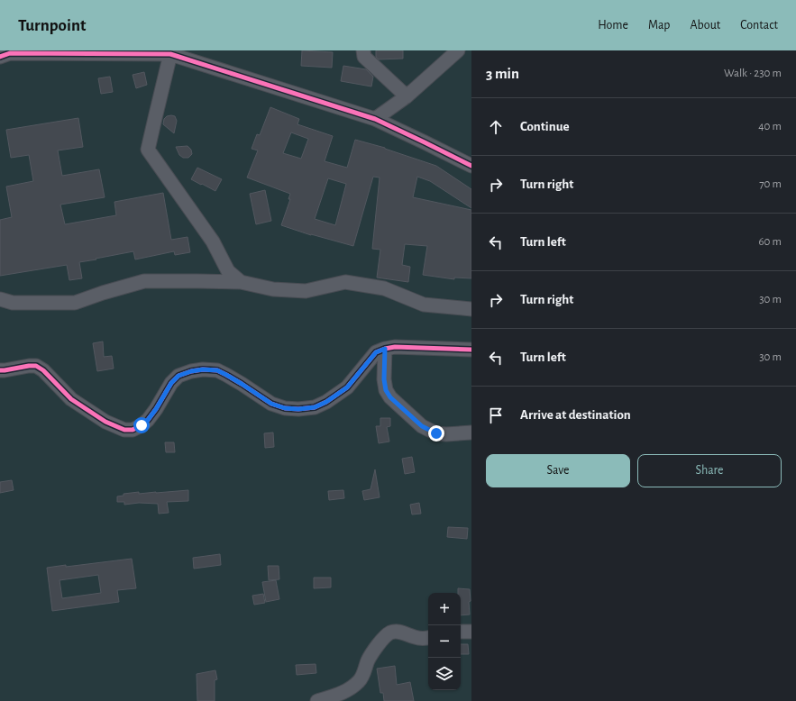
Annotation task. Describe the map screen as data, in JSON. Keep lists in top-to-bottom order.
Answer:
{
  "page": {
    "header": "Turnpoint",
    "nav": [
      "Home",
      "Map",
      "About",
      "Contact"
    ],
    "heading": ["3 min", "Walk · 230 m"],
    "list": [
      ["Continue", "40 m"],
      ["Turn right", "70 m"],
      ["Turn left", "60 m"],
      ["Turn right", "30 m"],
      ["Turn left", "30 m"],
      "Arrive at destination"
    ],
    "buttons": ["Save", "Share"],
    "map_buttons": ["+", "−"]
  }
}
